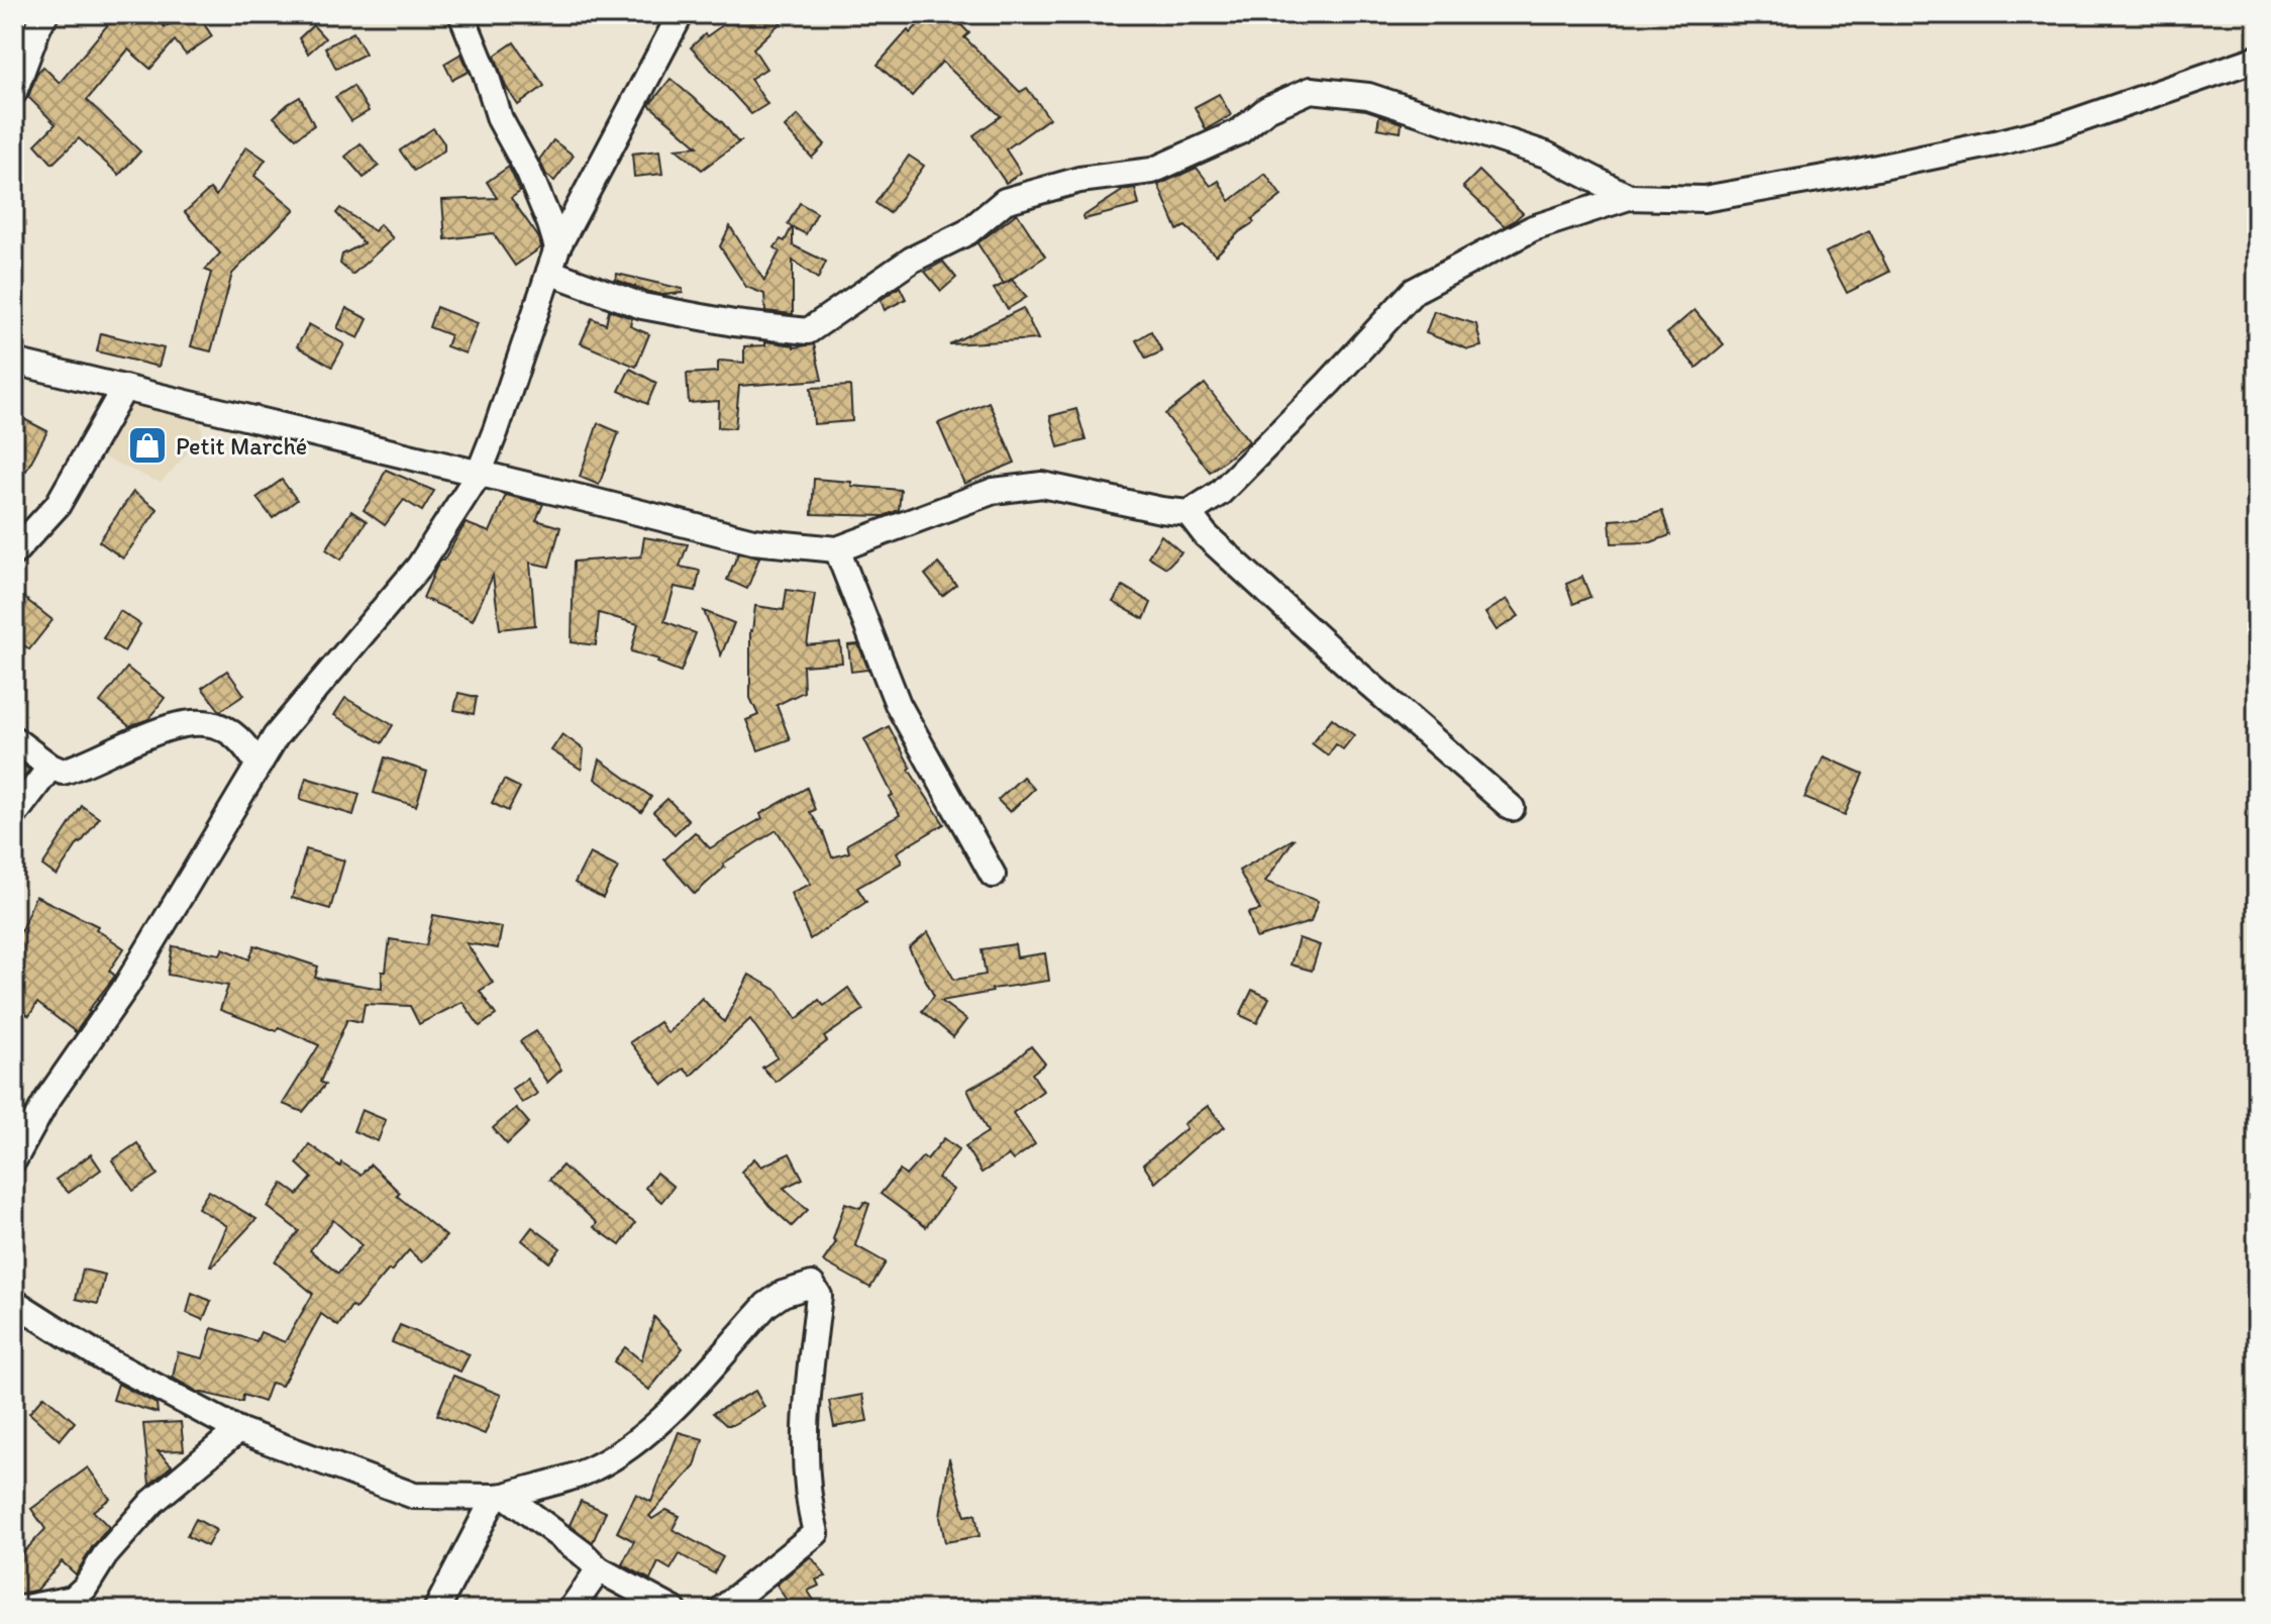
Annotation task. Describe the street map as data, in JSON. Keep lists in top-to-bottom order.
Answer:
{
  "places": {
    "shop": ["Petit Marché"]
  }
}
